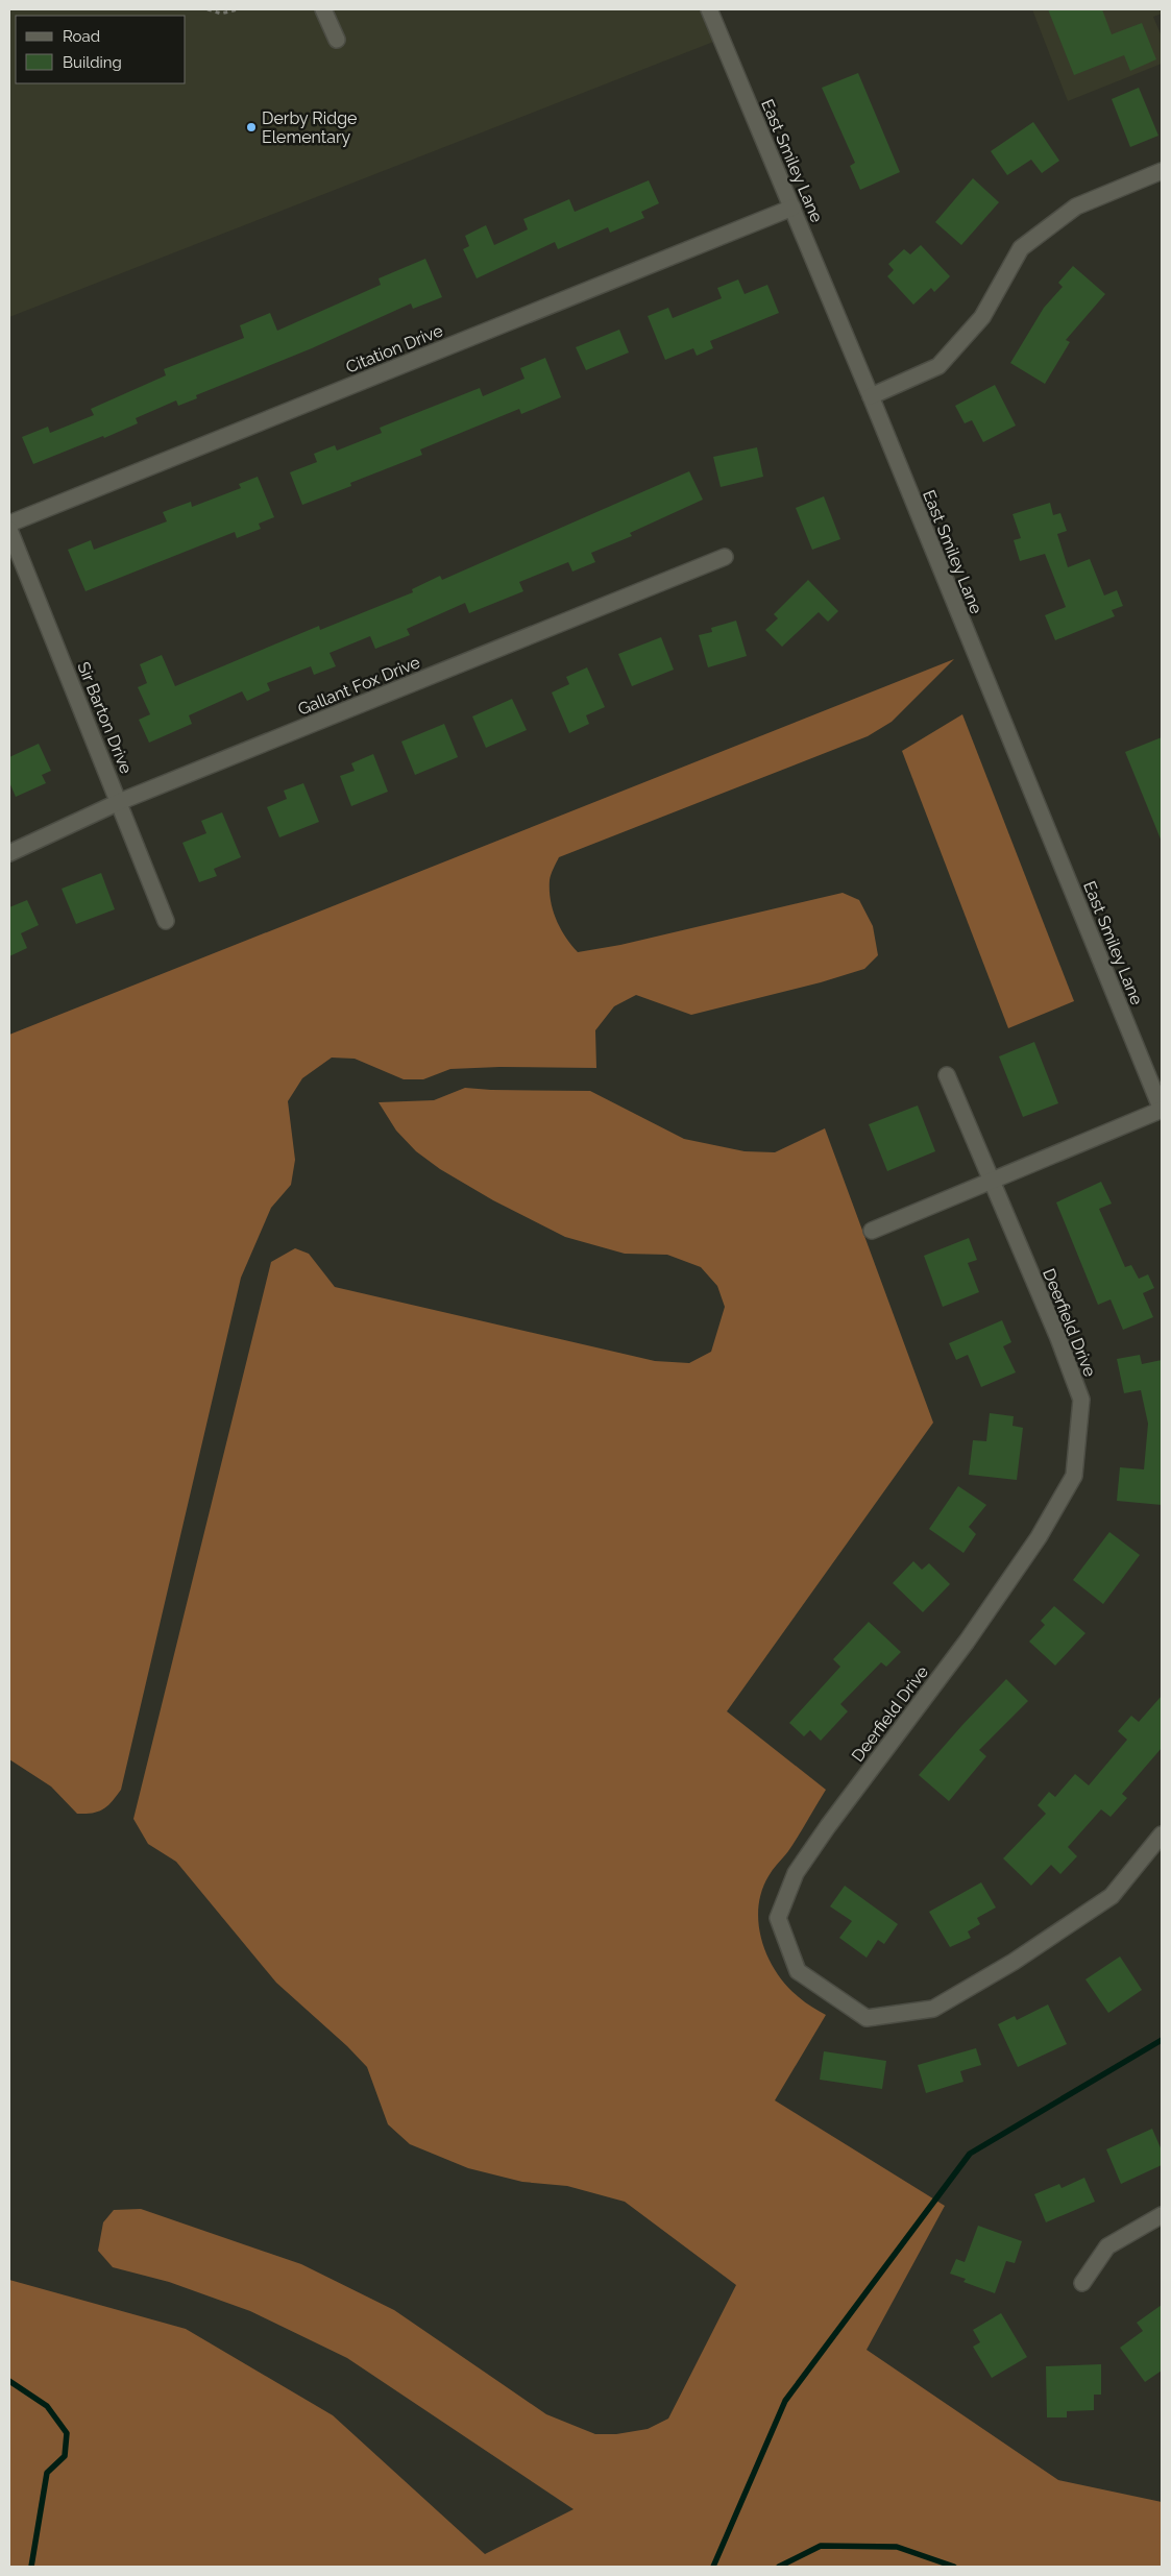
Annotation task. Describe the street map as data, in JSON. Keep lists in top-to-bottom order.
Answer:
{
  "streets": {
    "street": [
      "East Smiley Lane",
      "Citation Drive",
      "Gallant Fox Drive",
      "Sir Barton Drive",
      "Deerfield Drive"
    ]
  },
  "crossings": [
    ["East Smiley Lane", "Citation Drive"],
    ["Gallant Fox Drive", "Sir Barton Drive"]
  ],
  "places": ["Derby Ridge Elementary"],
  "legend": ["Road", "Building"]
}
